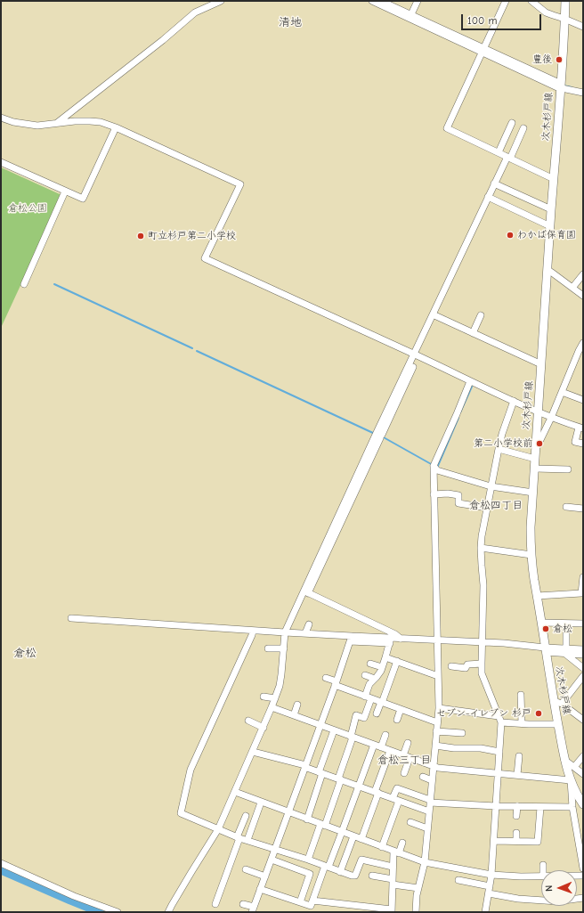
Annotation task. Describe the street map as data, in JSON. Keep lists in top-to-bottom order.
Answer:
{
  "streets": {
    "main road": ["次木杉戸線"]
  },
  "districts": [
    "清地",
    "倉松四丁目",
    "倉松",
    "倉松三丁目"
  ],
  "parks": ["倉松公園"],
  "places": [
    "豊後",
    "わかば保育園",
    "町立杉戸第二小学校",
    "第二小学校前",
    "倉松",
    "セブン-イレブン 杉戸"
  ],
  "scale_bar": "100 m",
  "north": "left"
}
